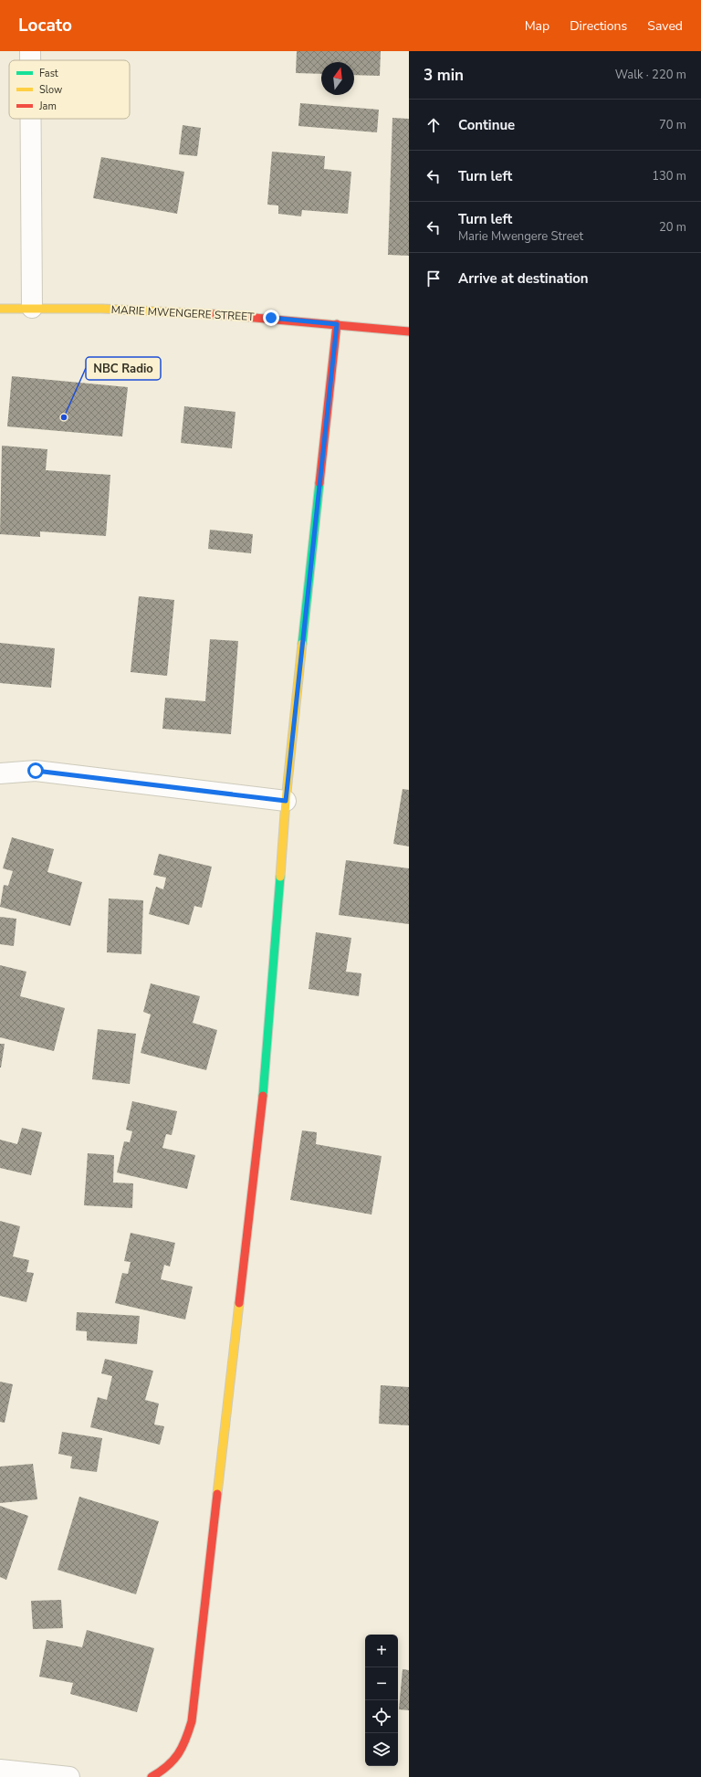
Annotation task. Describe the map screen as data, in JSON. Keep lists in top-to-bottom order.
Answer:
{
  "streets": {
    "street": ["MARIE MWENGERE STREET"]
  },
  "places": ["NBC Radio"],
  "legend": ["Fast", "Slow", "Jam"],
  "north": "top",
  "page": {
    "header": "Locato",
    "nav": ["Map", "Directions", "Saved"],
    "heading": ["3 min", "Walk · 220 m"],
    "list": [
      ["Continue", "70 m"],
      ["Turn left", "130 m"],
      ["Turn left", "Marie Mwengere Street", "20 m"],
      "Arrive at destination"
    ],
    "map_buttons": ["+", "−"]
  }
}
